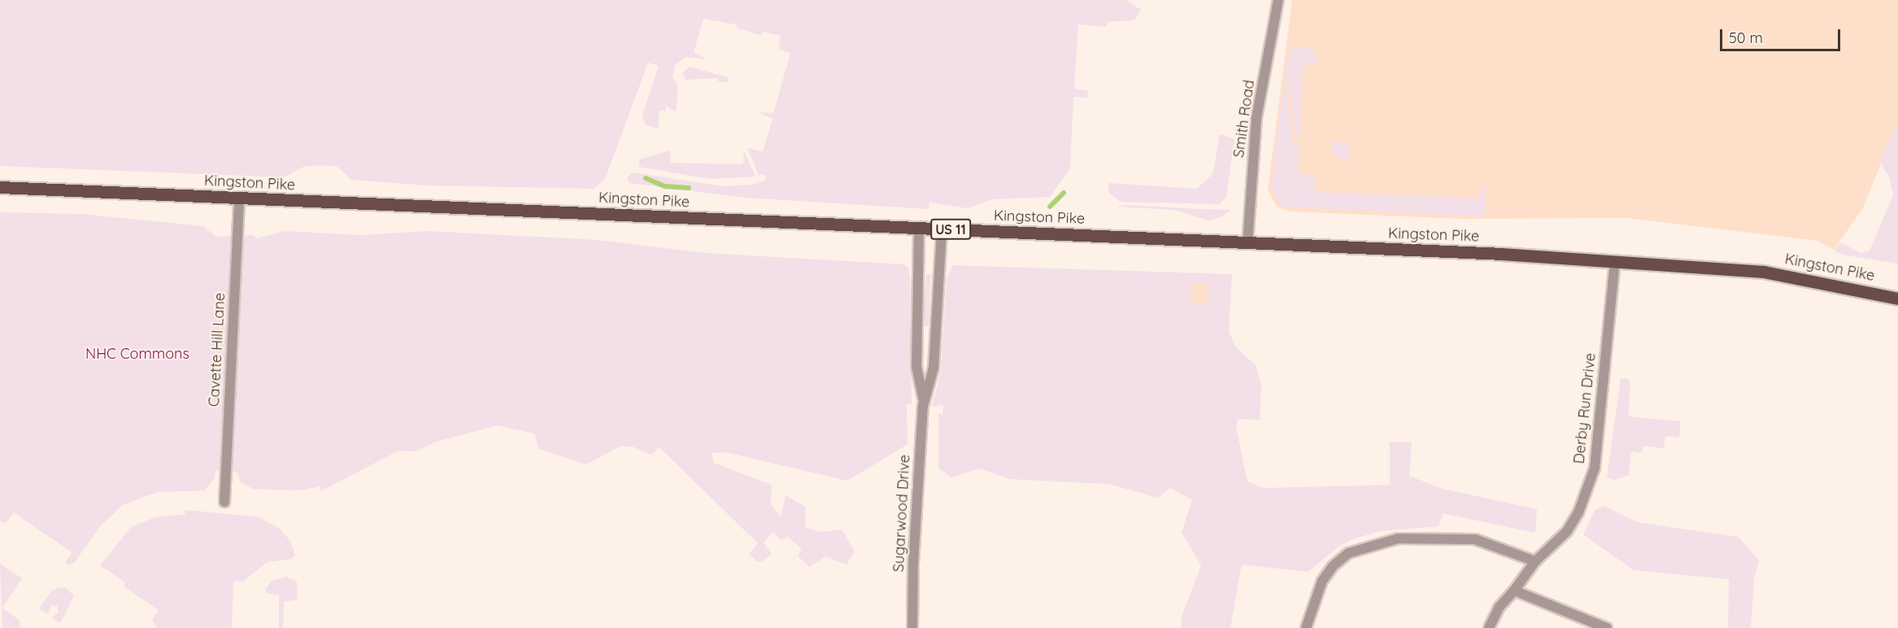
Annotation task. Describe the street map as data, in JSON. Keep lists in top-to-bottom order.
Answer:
{
  "streets": {
    "main road": ["Kingston Pike", "US 11"],
    "street": [
      "Smith Road",
      "Cavette Hill Lane",
      "Derby Run Drive",
      "Sugarwood Drive"
    ]
  },
  "crossings": [
    ["Smith Road", "Kingston Pike"],
    ["Kingston Pike", "Cavette Hill Lane"],
    ["Kingston Pike", "Derby Run Drive"],
    ["Kingston Pike", "Sugarwood Drive"]
  ],
  "parks": ["NHC Commons"],
  "scale_bar": "50 m"
}
